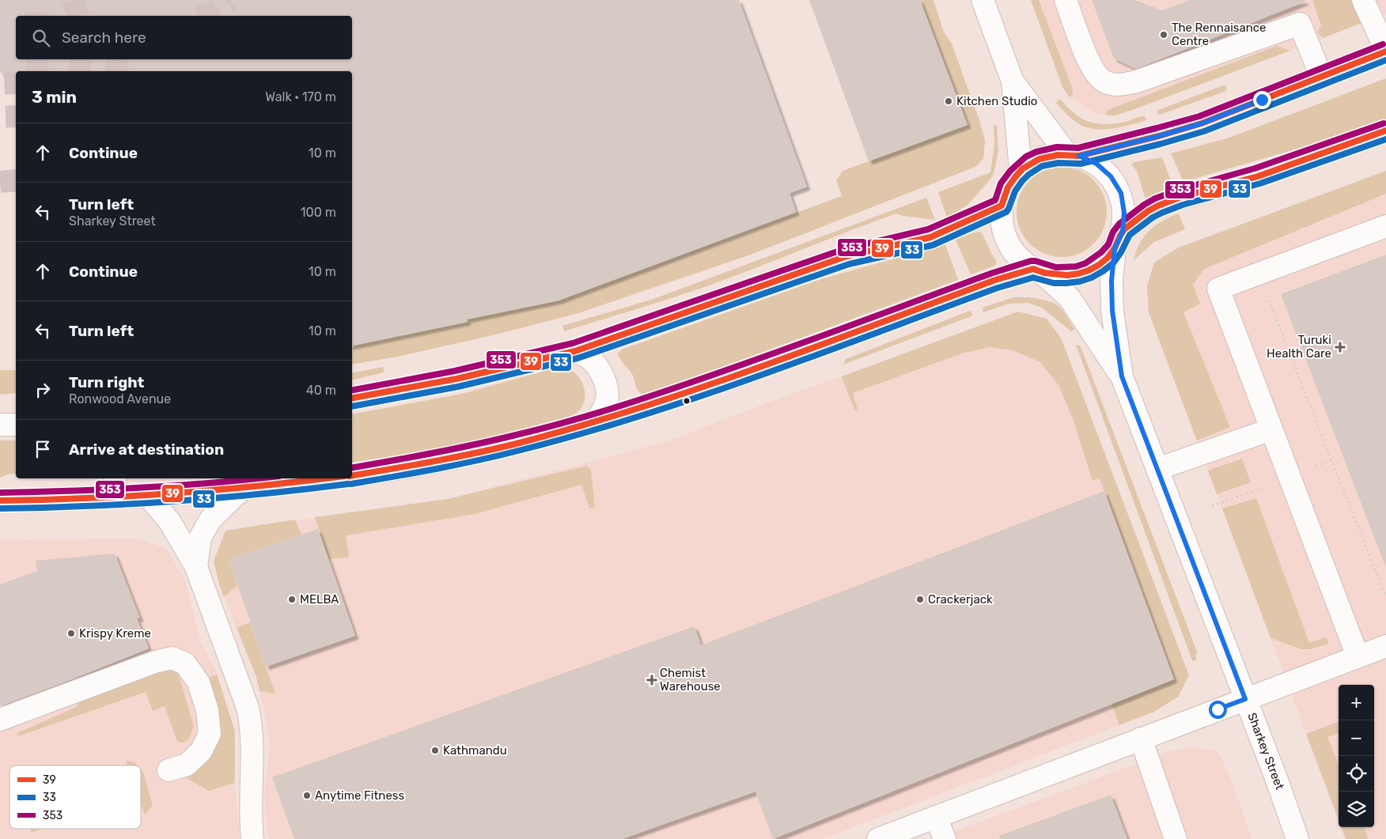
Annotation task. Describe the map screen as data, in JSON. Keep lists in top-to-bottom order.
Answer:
{
  "streets": {
    "main road": ["Sharkey Street"]
  },
  "places": {
    "other": [
      "The Rennaisance Centre",
      "Kitchen Studio",
      "MELBA",
      "Crackerjack",
      "Krispy Kreme",
      "Kathmandu",
      "Anytime Fitness"
    ],
    "health": ["Turuki Health Care", "Chemist Warehouse"]
  },
  "lines": ["transit line 353", "transit line 39", "transit line 33"],
  "legend": ["39", "33", "353"],
  "page": {
    "search": "Search here",
    "heading": ["3 min", "Walk · 170 m"],
    "list": [
      ["Continue", "10 m"],
      ["Turn left", "Sharkey Street", "100 m"],
      ["Continue", "10 m"],
      ["Turn left", "10 m"],
      ["Turn right", "Ronwood Avenue", "40 m"],
      "Arrive at destination"
    ],
    "map_buttons": ["+", "−"]
  }
}
